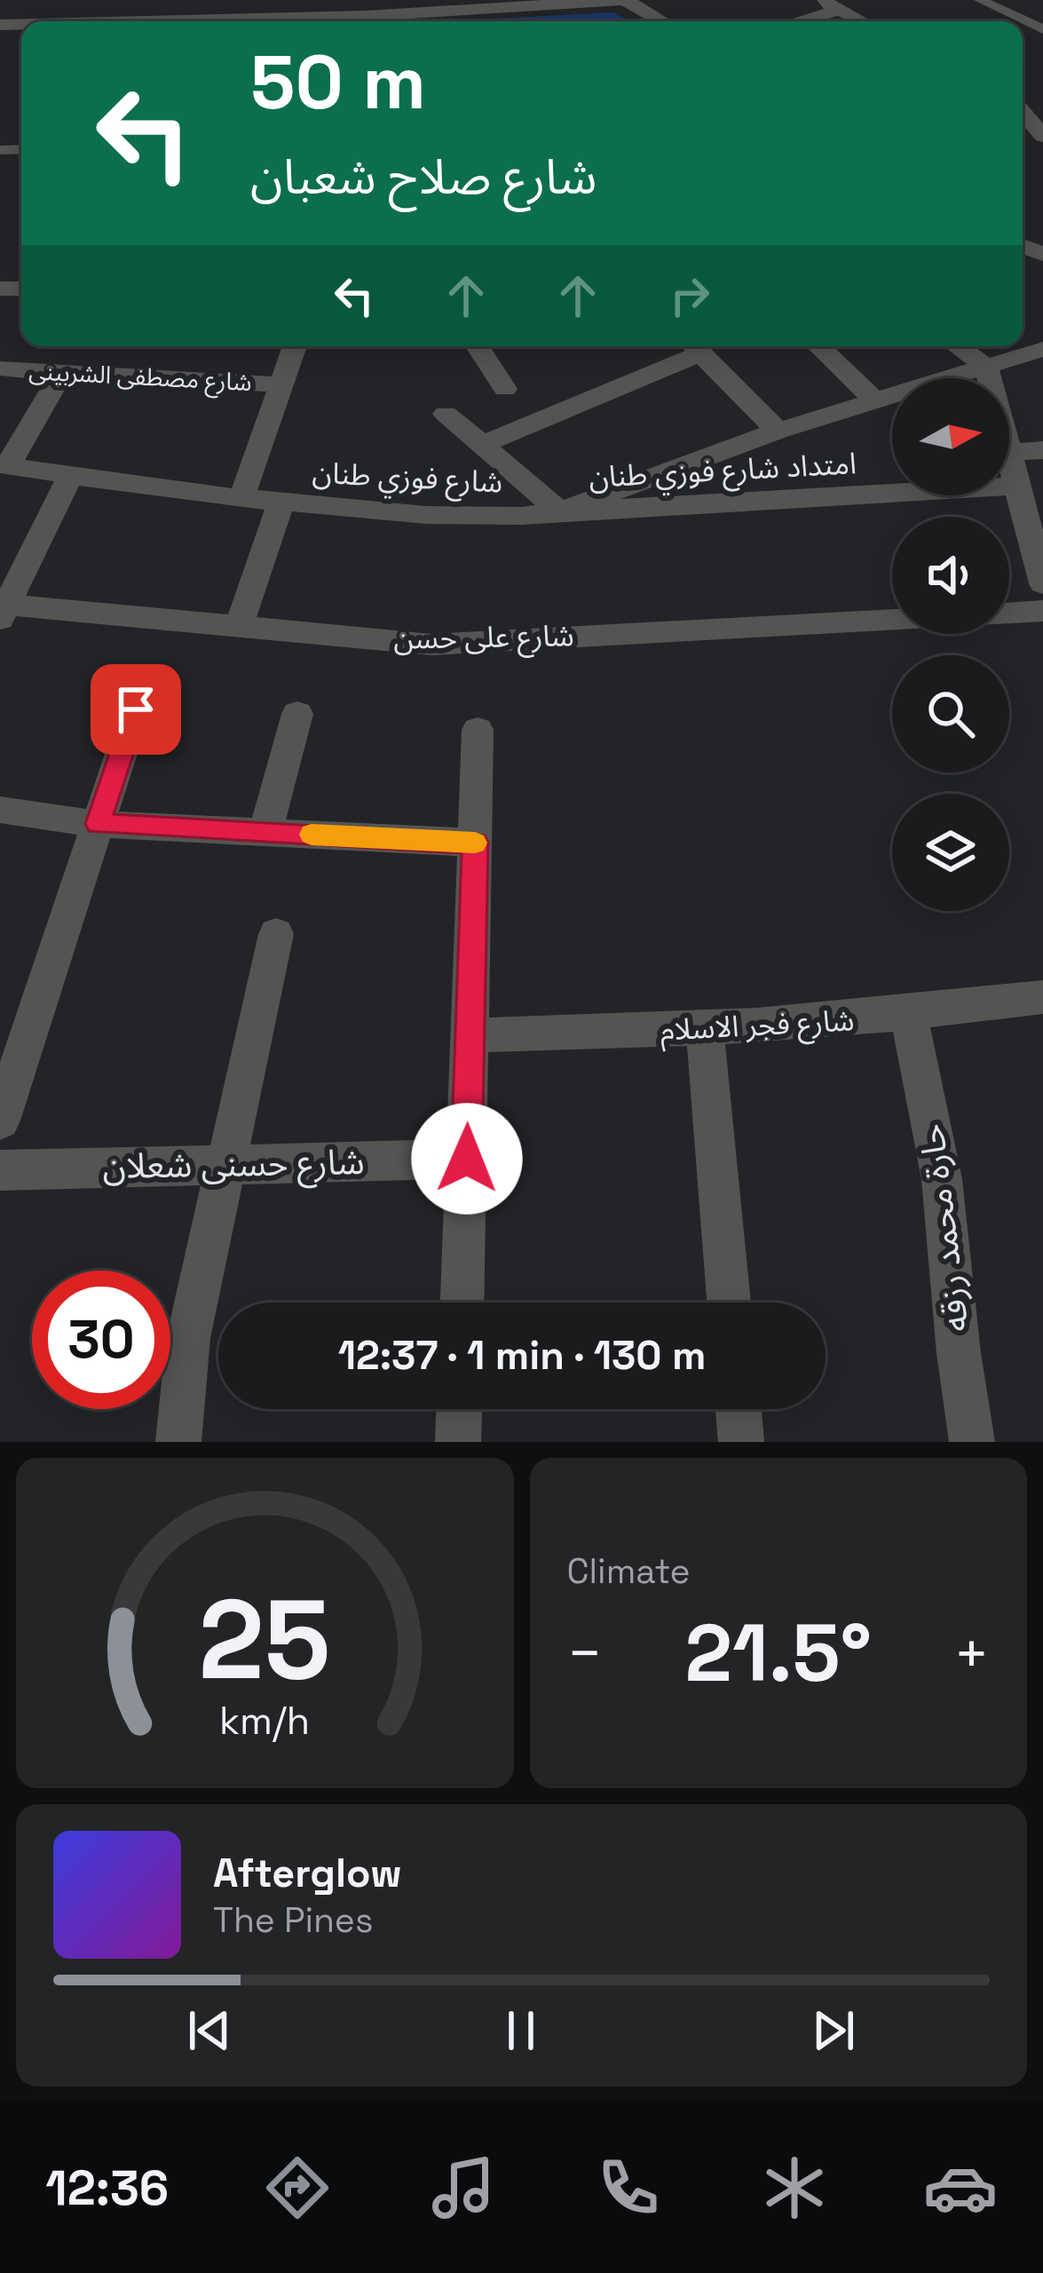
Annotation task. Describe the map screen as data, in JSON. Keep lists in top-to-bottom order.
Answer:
{
  "streets": {
    "street": [
      "شارع مصطفى الشربينى",
      "امتداد شارع فوزي طنان",
      "شارع فوزي طنان",
      "شارع على حسن",
      "شارع فجر الاسلام",
      "شارع حسنى شعلان",
      "حارة محمد رزقه"
    ]
  },
  "crossings": [
    ["امتداد شارع فوزي طنان", "شارع فوزي طنان"],
    ["شارع فجر الاسلام", "حارة محمد رزقه"]
  ],
  "north": "right",
  "page": {
    "turn": ["50 m", "شارع صلاح شعبان"],
    "limit": "30",
    "trip": "12:37 · 1 min · 130 m",
    "tile": "Climate",
    "heat": ["−", "21.5°", "+"],
    "song": ["Afterglow", "The Pines"],
    "tabs": "12:36",
    "gauge": ["25", "km/h"]
  }
}
